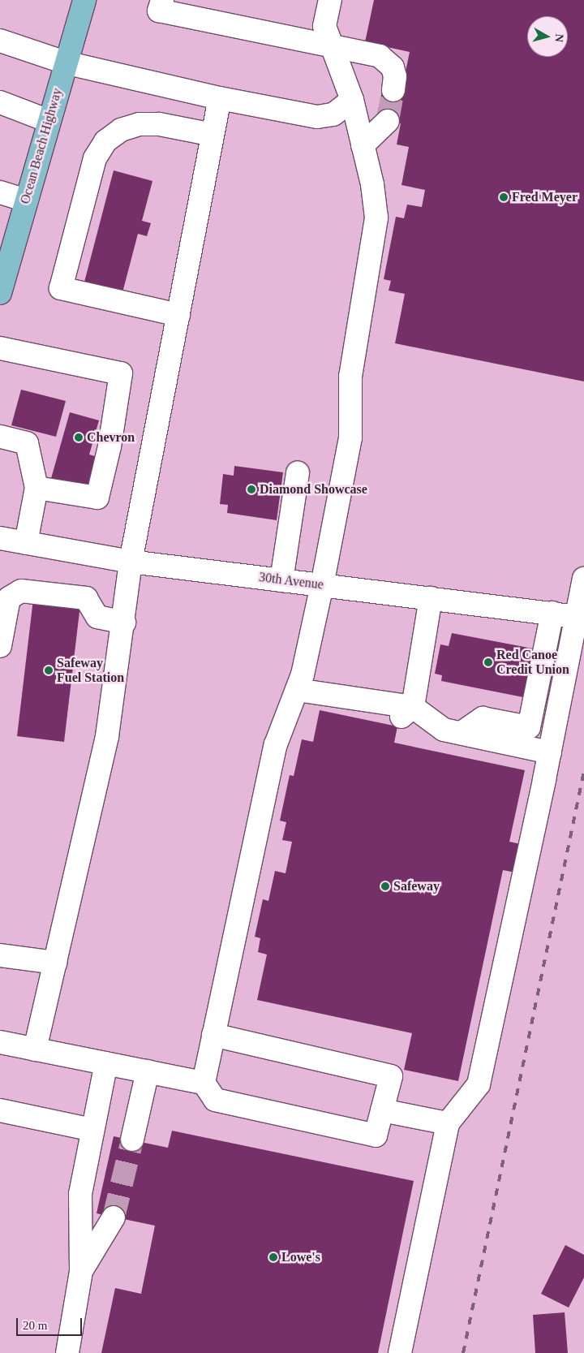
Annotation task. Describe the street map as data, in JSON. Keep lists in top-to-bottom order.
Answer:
{
  "streets": {
    "main road": ["Ocean Beach Highway"],
    "street": ["30th Avenue"]
  },
  "places": [
    "Fred Meyer",
    "Chevron",
    "Diamond Showcase",
    "Red Canoe Credit Union",
    "Safeway Fuel Station",
    "Safeway",
    "Lowe's"
  ],
  "scale_bar": "20 m",
  "north": "right"
}
